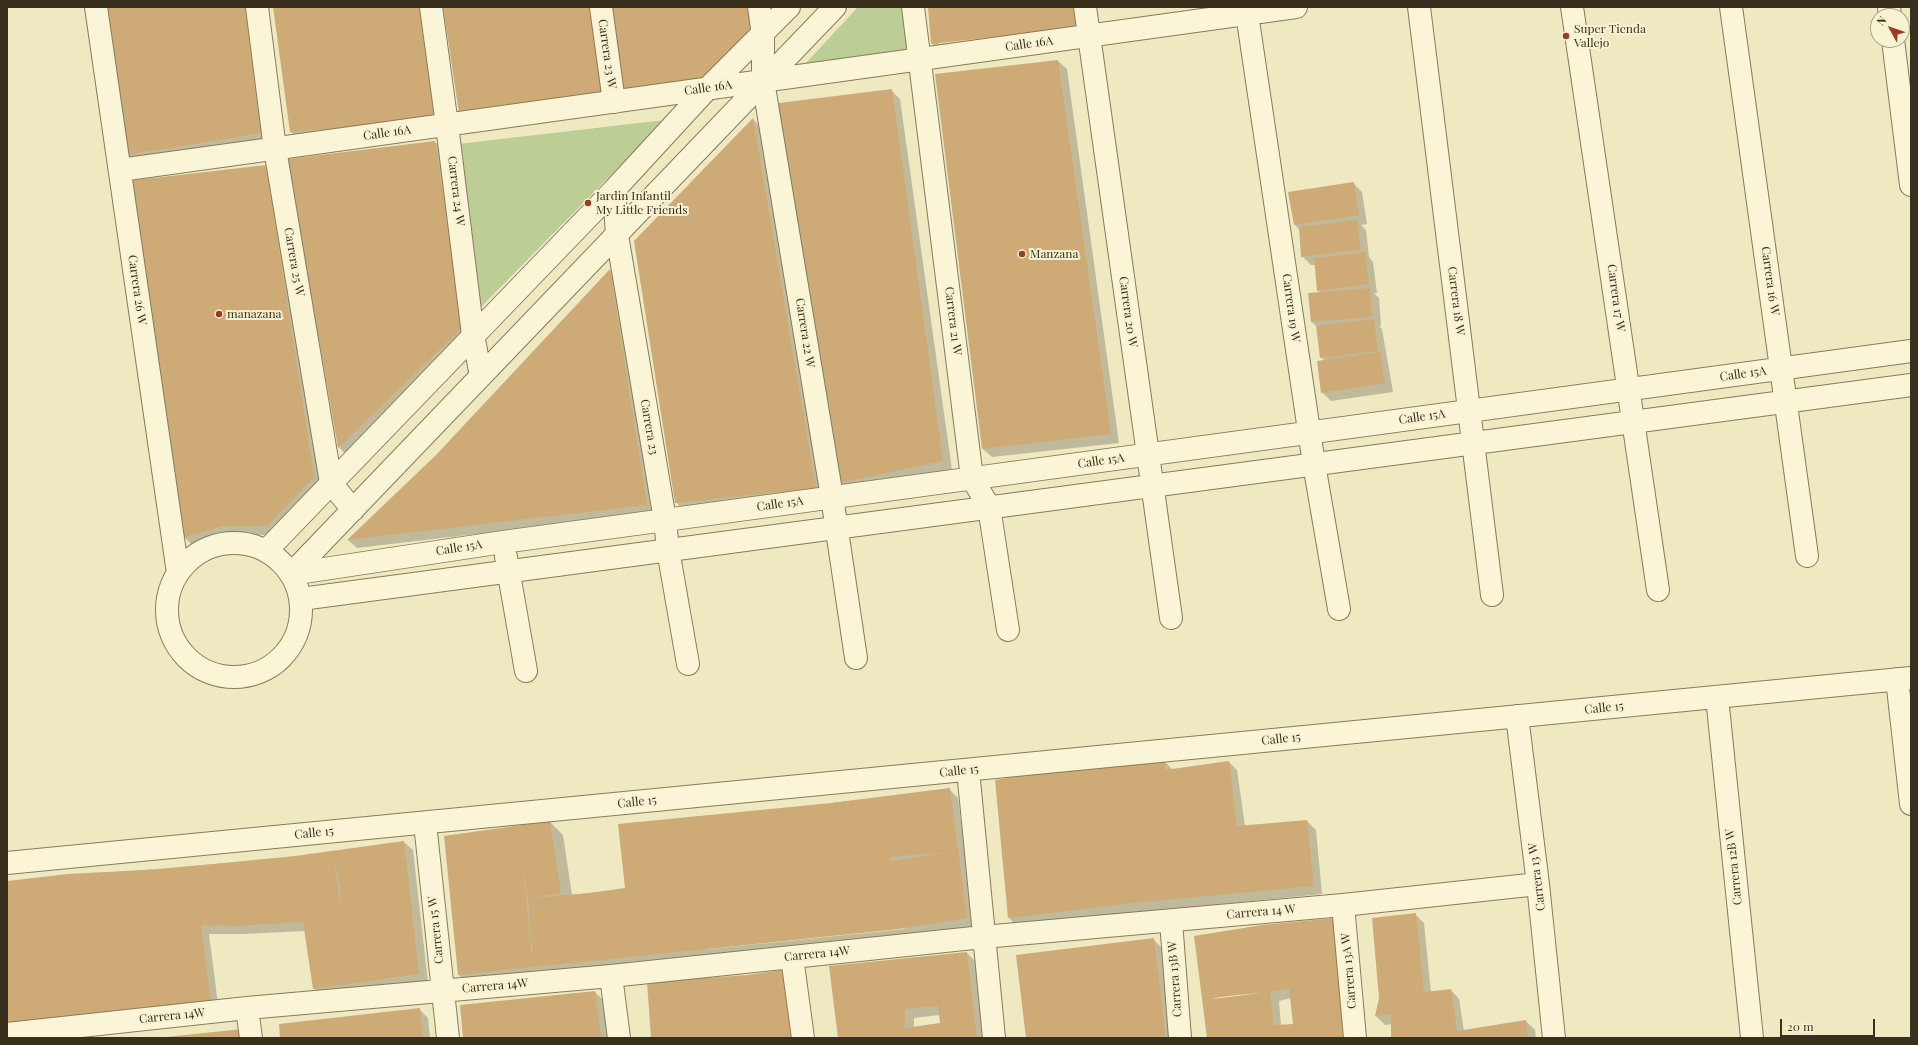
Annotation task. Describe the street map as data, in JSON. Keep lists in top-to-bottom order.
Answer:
{
  "streets": {
    "street": [
      "Calle 16A",
      "Carrera 23 W",
      "Carrera 24 W",
      "Carrera 25 W",
      "Carrera 16 W",
      "Carrera 26 W",
      "Carrera 17 W",
      "Carrera 18 W",
      "Carrera 19 W",
      "Carrera 20 W",
      "Carrera 21 W",
      "Carrera 22 W",
      "Calle 15A",
      "Carrera 23",
      "Calle 15",
      "Carrera 12B W",
      "Carrera 13 W",
      "Carrera 14 W",
      "Carrera 15 W",
      "Carrera 14W",
      "Carrera 13A W",
      "Carrera 13B W"
    ]
  },
  "crossings": [
    ["Calle 16A", "Carrera 23 W"],
    ["Calle 16A", "Carrera 24 W"],
    ["Calle 16A", "Carrera 25 W"],
    ["Calle 16A", "Carrera 26 W"],
    ["Calle 16A", "Carrera 19 W"],
    ["Calle 16A", "Carrera 20 W"],
    ["Calle 16A", "Carrera 21 W"],
    ["Calle 16A", "Carrera 22 W"],
    ["Carrera 16 W", "Calle 15A"],
    ["Carrera 26 W", "Calle 15A"],
    ["Carrera 17 W", "Calle 15A"],
    ["Carrera 18 W", "Calle 15A"],
    ["Carrera 19 W", "Calle 15A"],
    ["Carrera 20 W", "Calle 15A"],
    ["Carrera 21 W", "Calle 15A"],
    ["Carrera 22 W", "Calle 15A"],
    ["Calle 15A", "Carrera 23"],
    ["Calle 15", "Carrera 12B W"],
    ["Calle 15", "Carrera 13 W"],
    ["Calle 15", "Carrera 15 W"],
    ["Carrera 13 W", "Carrera 14 W"],
    ["Carrera 14 W", "Carrera 14W"],
    ["Carrera 14 W", "Carrera 13A W"],
    ["Carrera 14 W", "Carrera 13B W"],
    ["Carrera 15 W", "Carrera 14W"]
  ],
  "places": [
    "Super Tienda Vallejo",
    "Jardin Infantil My Little Friends",
    "Manzana",
    "manazana"
  ],
  "scale_bar": "20 m",
  "north": "top left"
}
